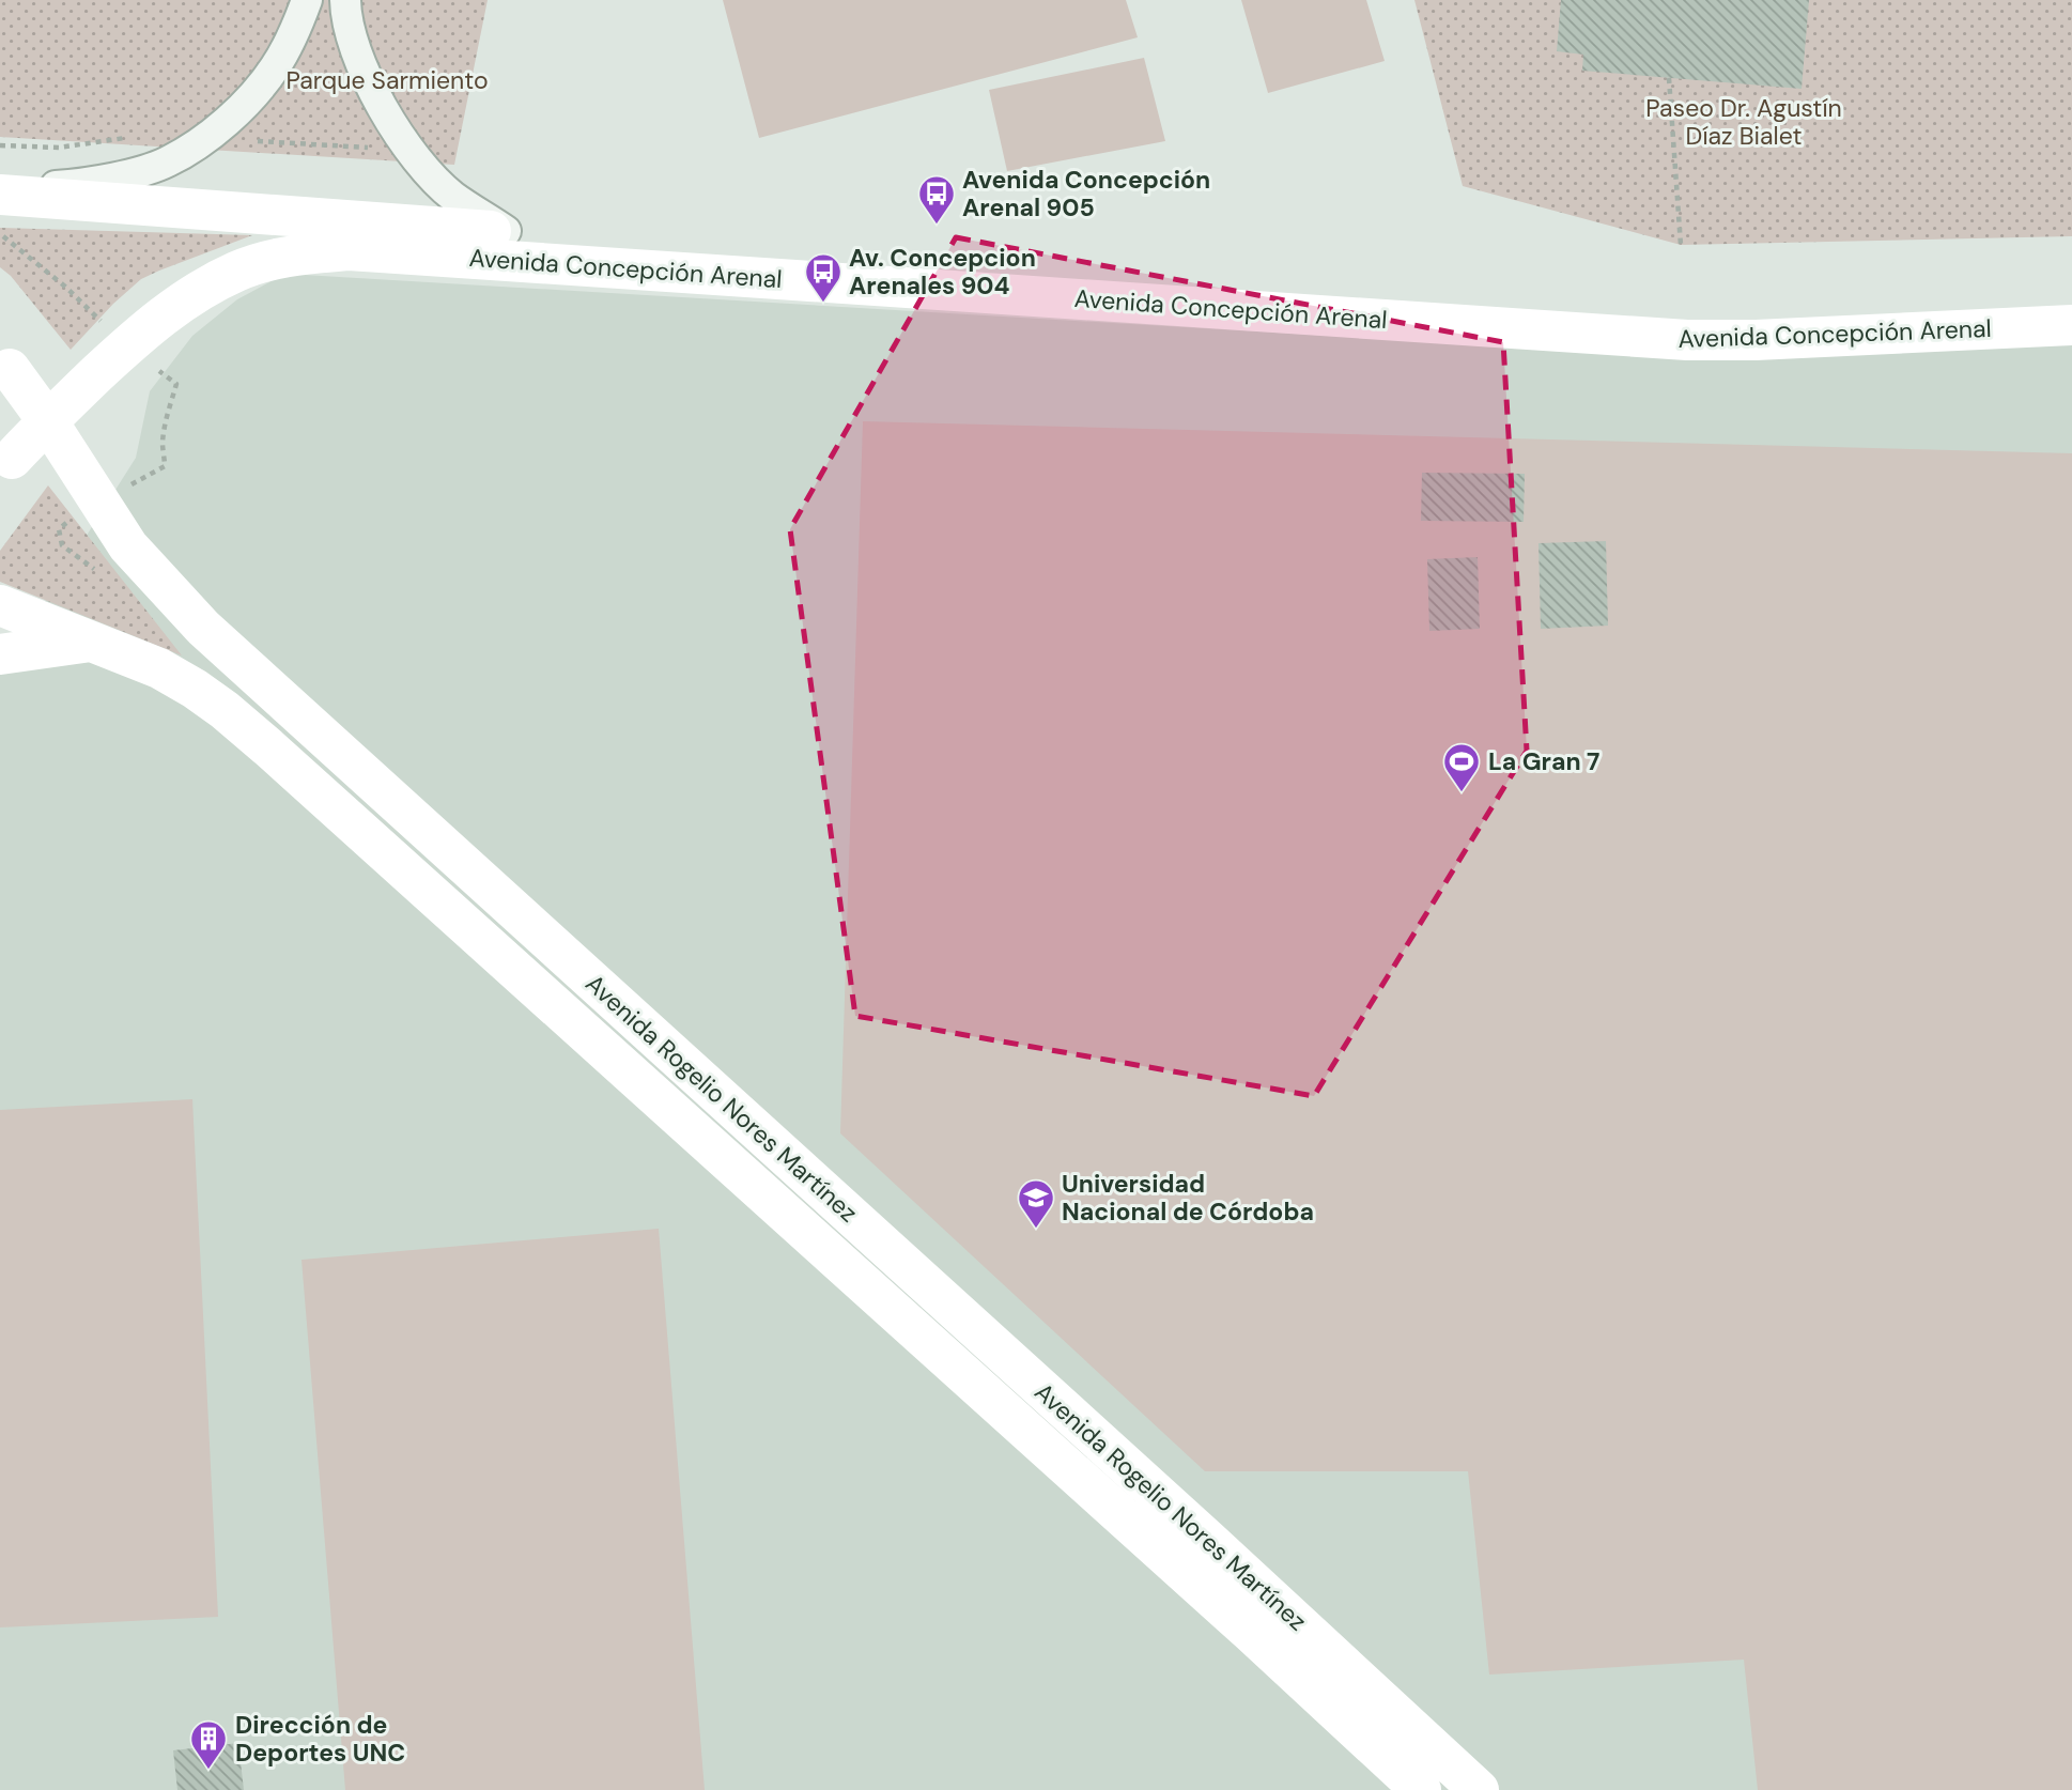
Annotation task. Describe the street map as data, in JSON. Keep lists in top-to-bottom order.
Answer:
{
  "streets": {
    "main road": ["Avenida Concepción Arenal", "Avenida Rogelio Nores Martínez"]
  },
  "crossings": [
    ["Avenida Concepción Arenal", "Avenida Rogelio Nores Martínez"]
  ],
  "parks": ["Parque Sarmiento", "Paseo Dr. Agustín Díaz Bialet"],
  "places": {
    "bus stop": ["Avenida Concepción Arenal 905", "Av. Concepcion Arenales 904"],
    "sports": ["La Gran 7"],
    "school or university": ["Universidad Nacional de Córdoba"],
    "building": ["Dirección de Deportes UNC"]
  }
}
